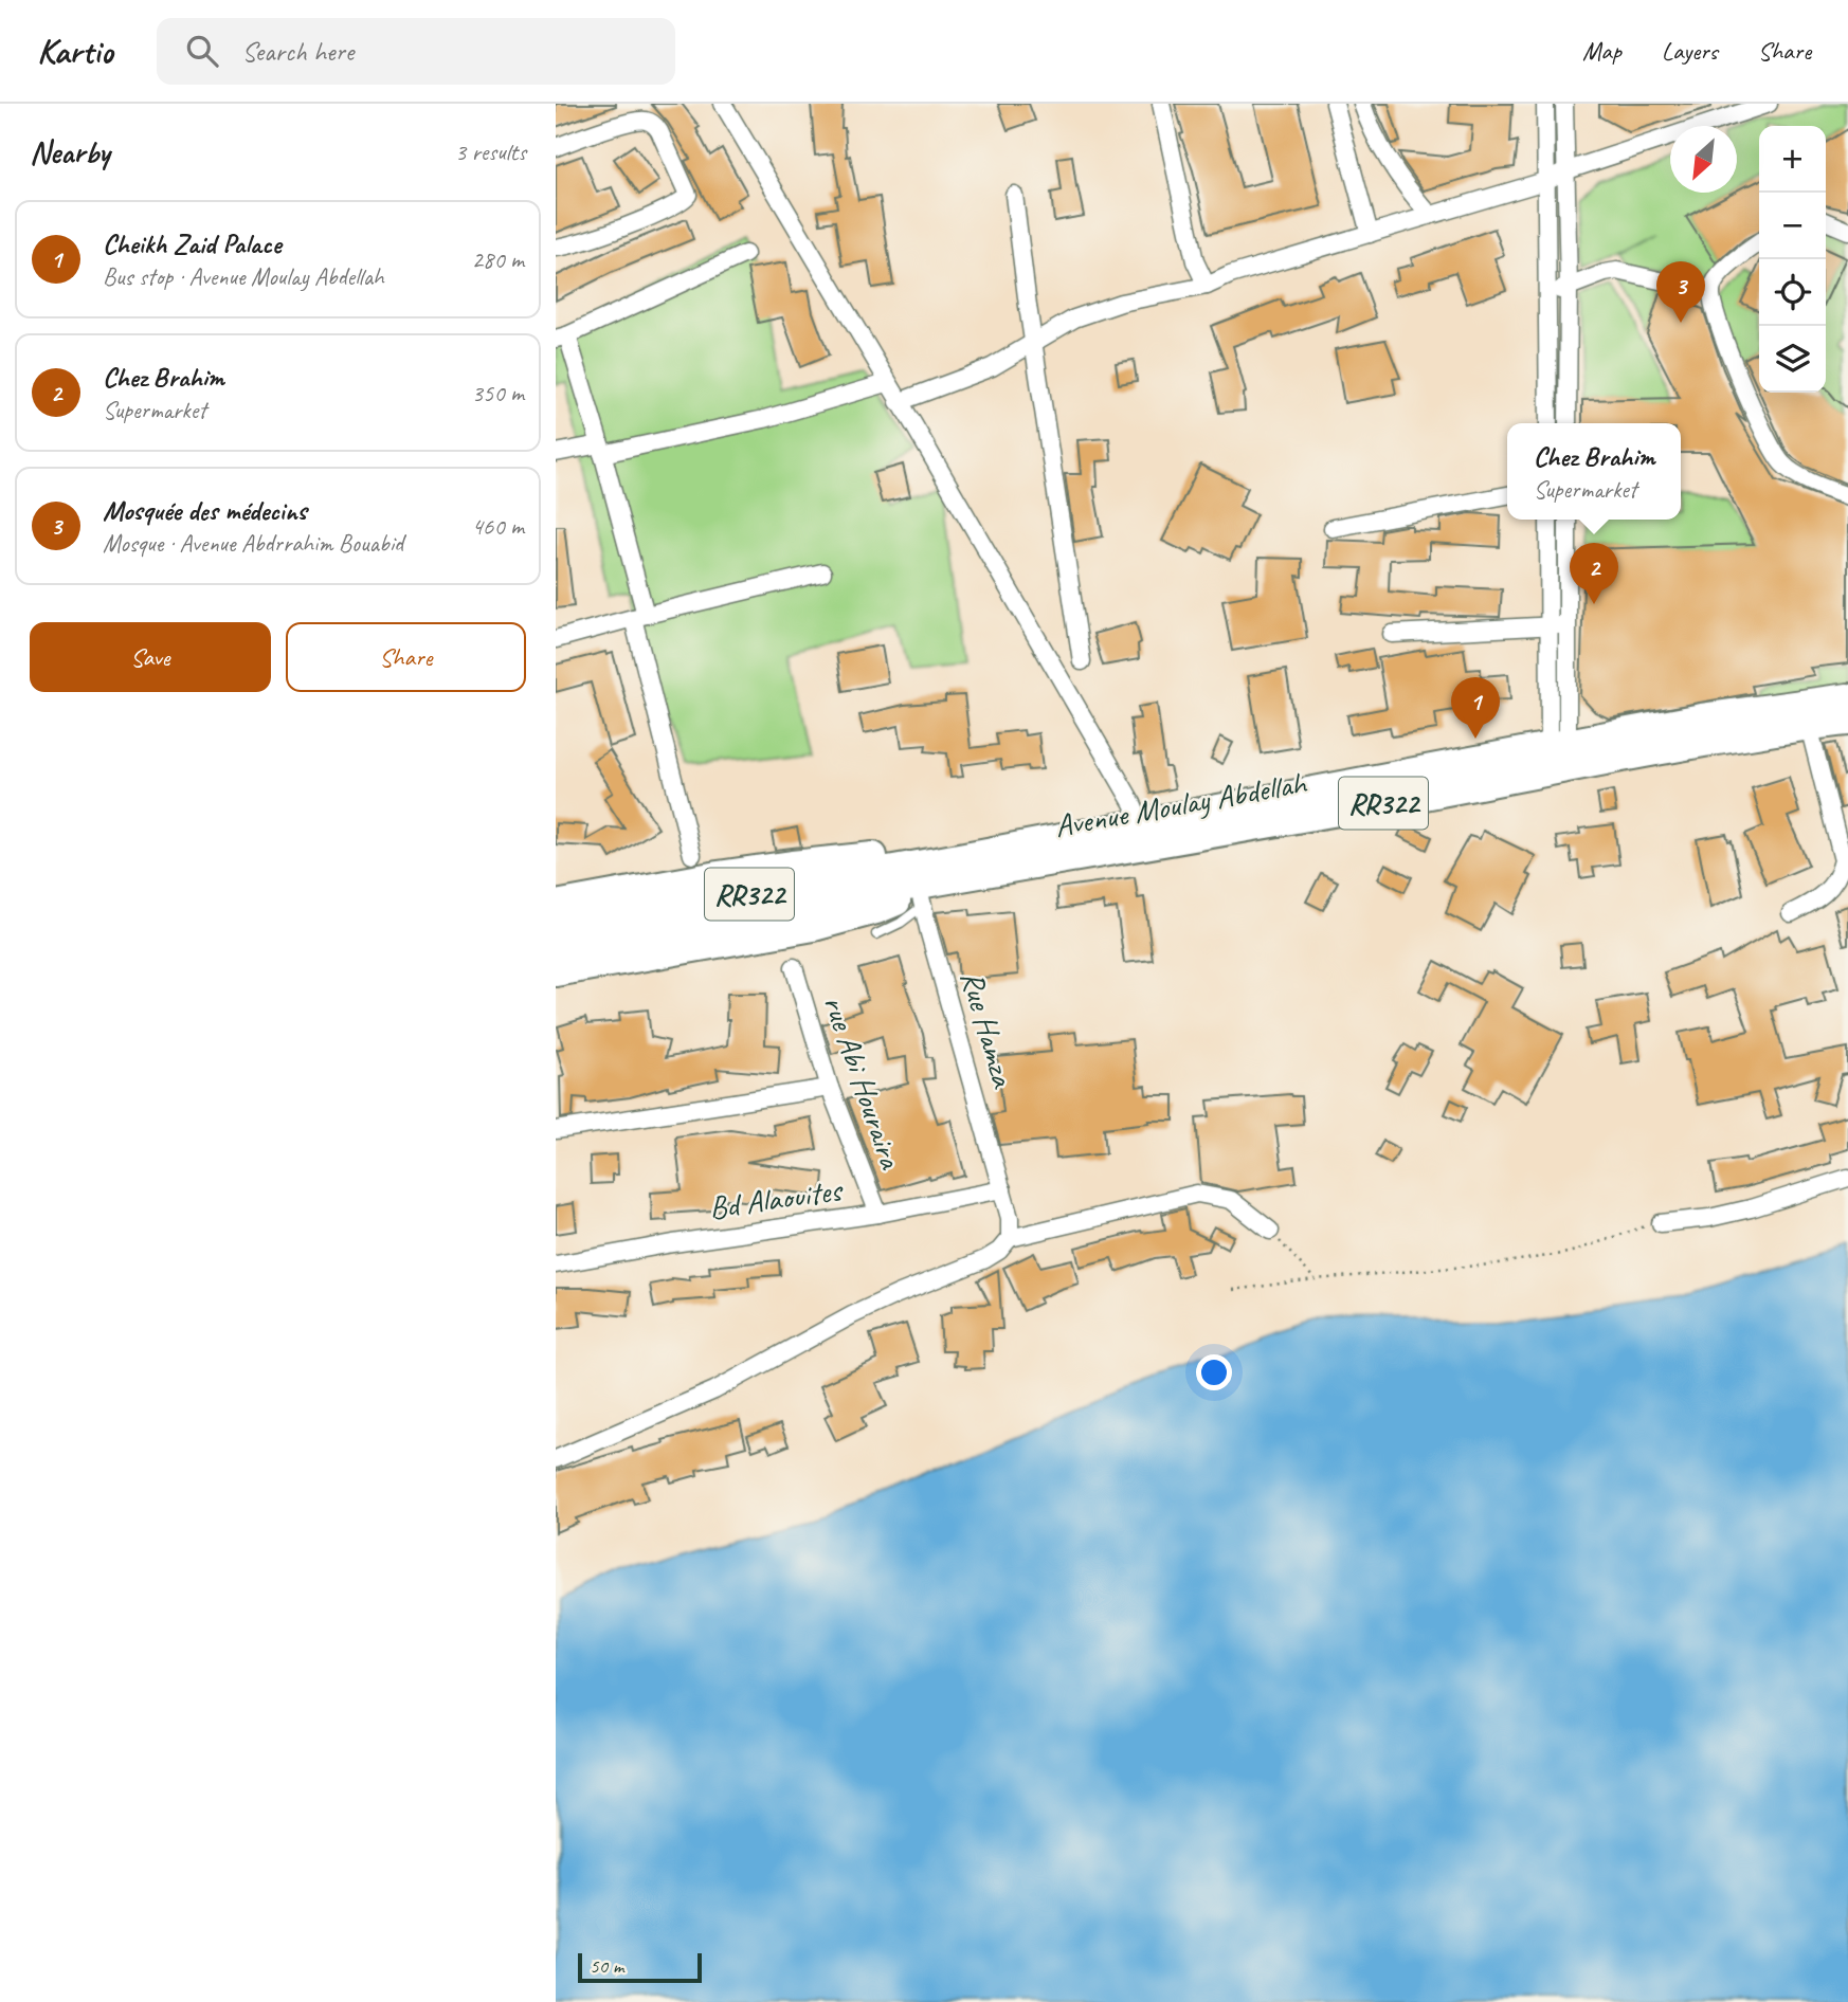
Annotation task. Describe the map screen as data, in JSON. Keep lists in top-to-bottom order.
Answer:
{
  "streets": {
    "main road": ["RR322", "Avenue Moulay Abdellah"],
    "street": ["Rue Hamza", "rue Abi Houraira", "Bd Alaouites"]
  },
  "crossings": [
    ["Avenue Moulay Abdellah", "Rue Hamza"],
    ["Rue Hamza", "Bd Alaouites"],
    ["rue Abi Houraira", "Bd Alaouites"]
  ],
  "scale_bar": "50 m",
  "north": "bottom left",
  "page": {
    "header": "Kartio",
    "search": "Search here",
    "nav": ["Map", "Layers", "Share"],
    "heading": ["Nearby", "3 results"],
    "map_buttons": ["+", "−"],
    "list": [
      {
        "mark": "1",
        "name": "Cheikh Zaid Palace",
        "note": "Bus stop · Avenue Moulay Abdellah",
        "value": "280 m"
      },
      {
        "mark": "2",
        "name": "Chez Brahim",
        "note": "Supermarket",
        "value": "350 m"
      },
      {
        "mark": "3",
        "name": "Mosquée des médecins",
        "note": "Mosque · Avenue Abdrrahim Bouabid",
        "value": "460 m"
      }
    ],
    "pins": ["3", "2", "1"],
    "popup": ["Chez Brahim", "Supermarket"],
    "buttons": ["Save", "Share"],
    "scale": "50 m"
  }
}
